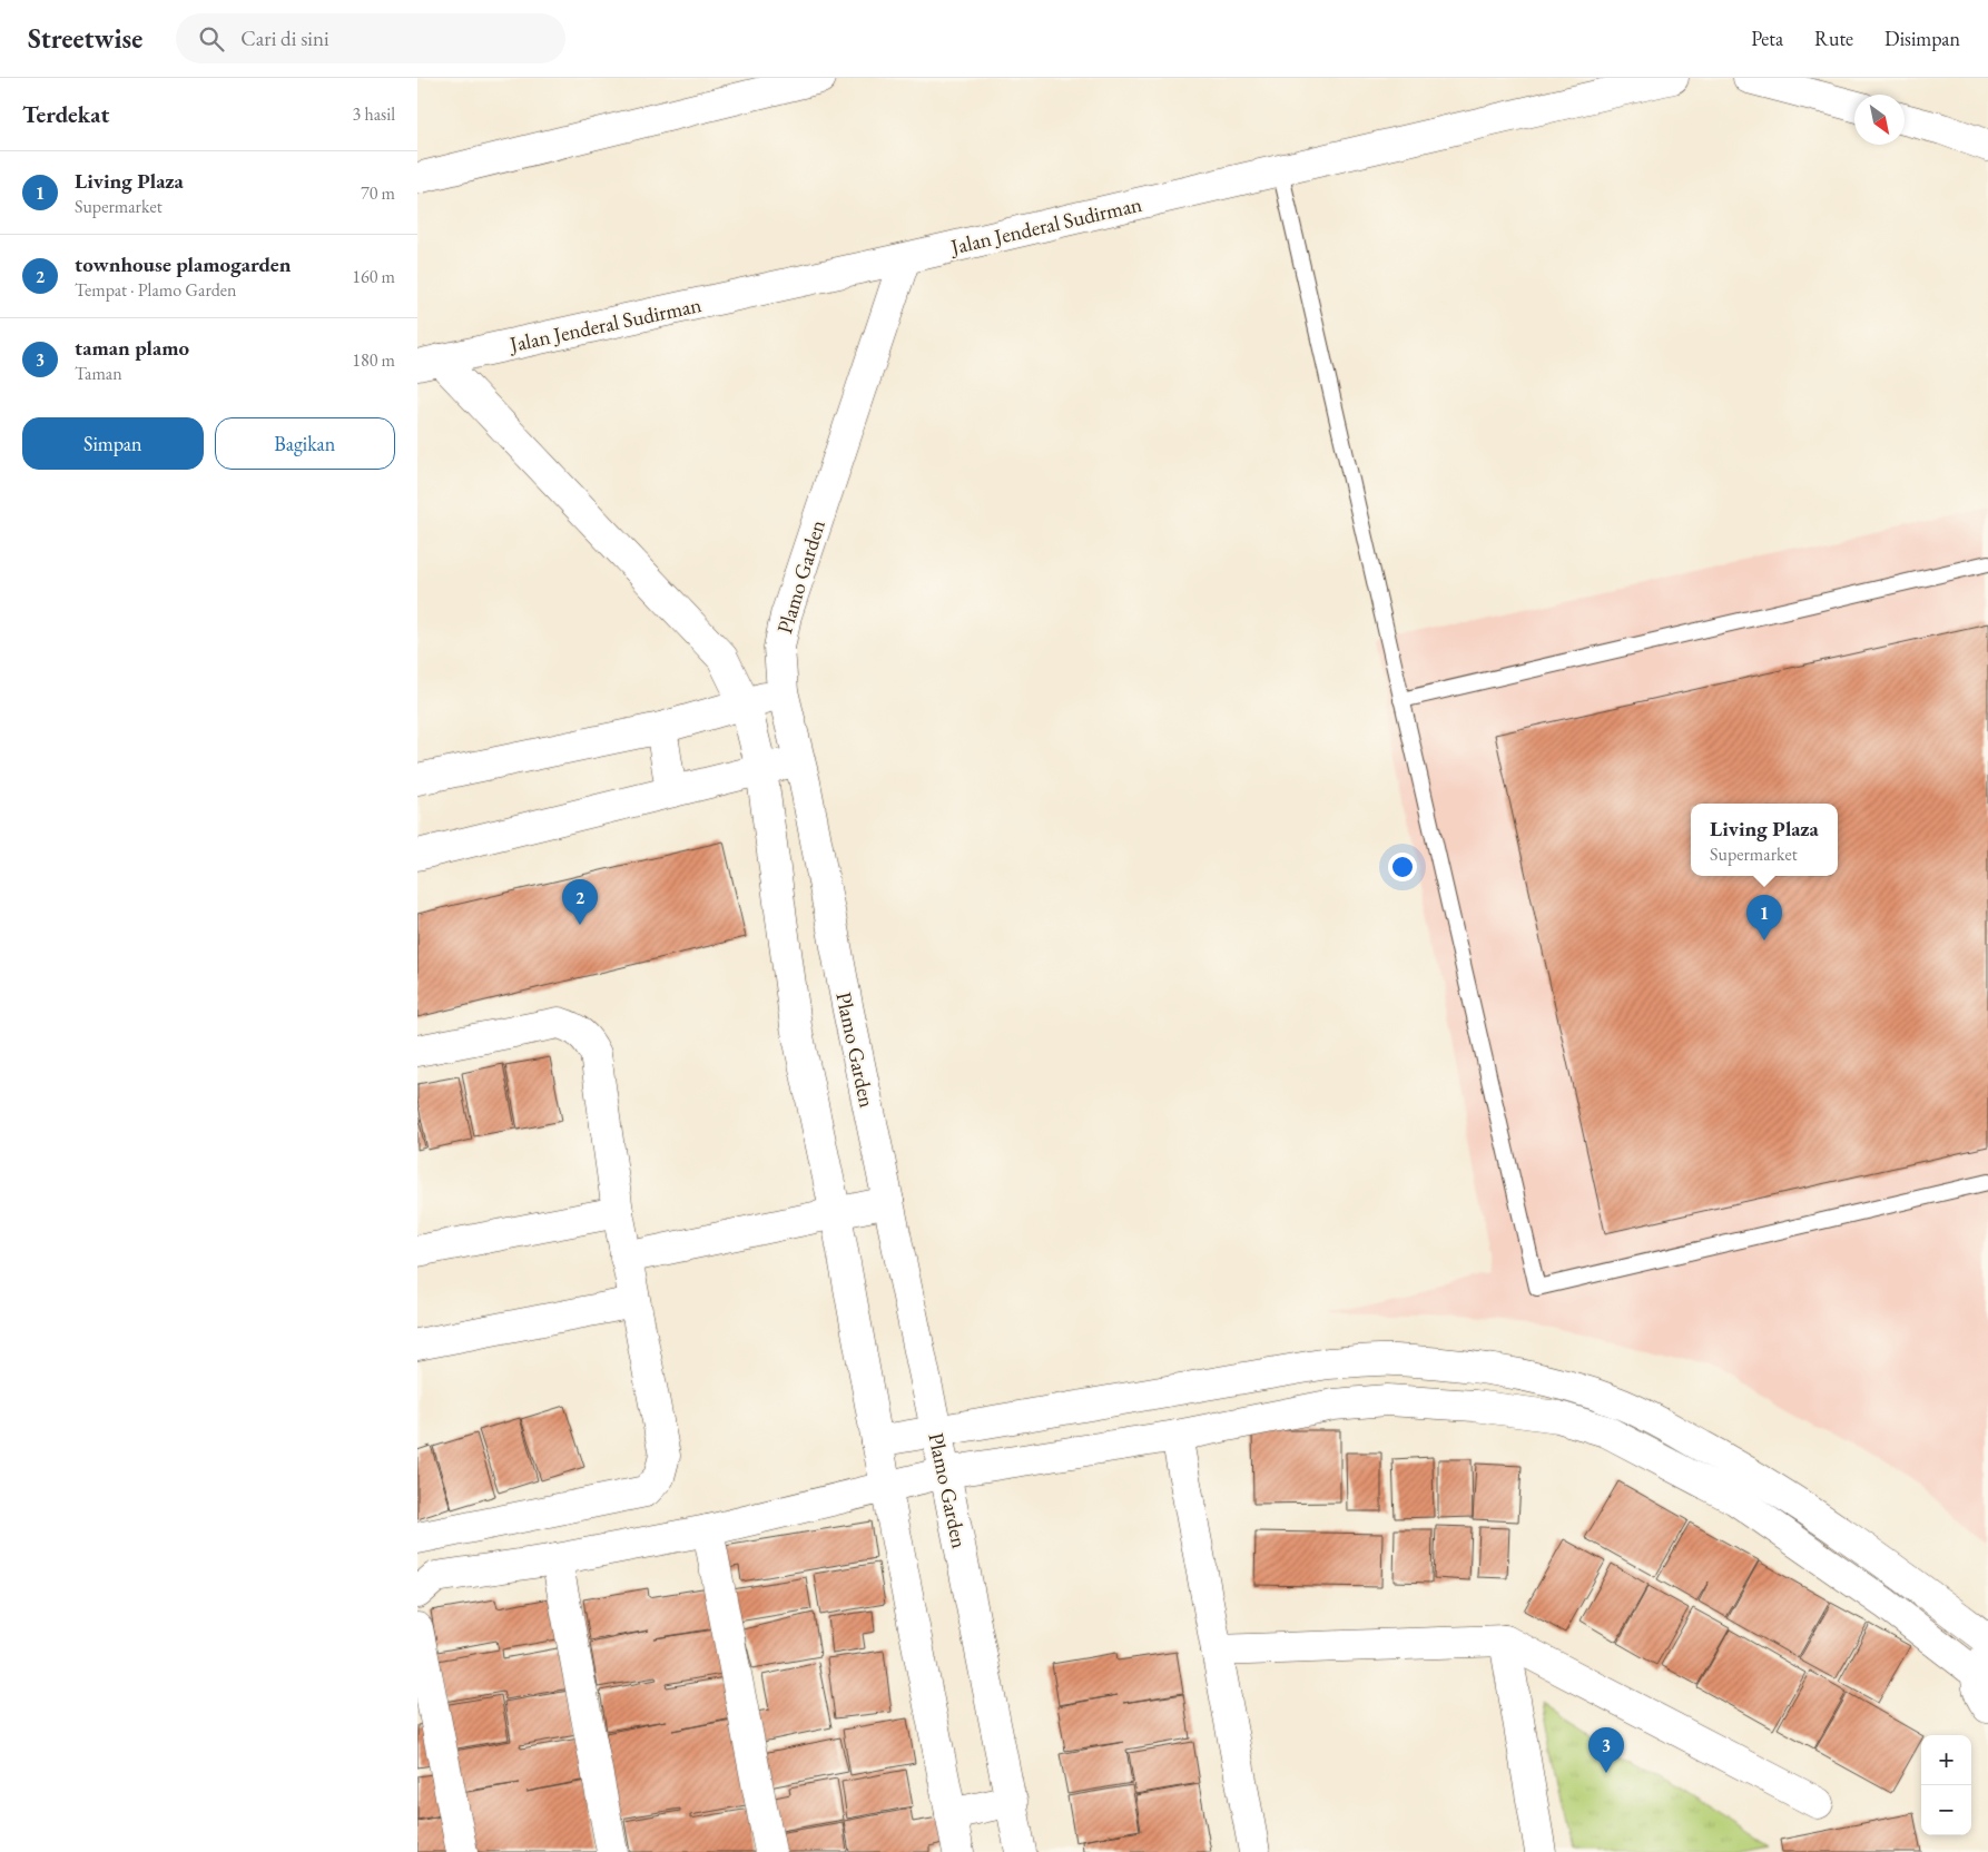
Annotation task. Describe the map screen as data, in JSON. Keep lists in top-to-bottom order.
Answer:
{
  "streets": {
    "main road": ["Jalan Jenderal Sudirman", "Plamo Garden"]
  },
  "crossings": [
    ["Jalan Jenderal Sudirman", "Plamo Garden"]
  ],
  "north": "bottom right",
  "page": {
    "header": "Streetwise",
    "search": "Cari di sini",
    "nav": ["Peta", "Rute", "Disimpan"],
    "heading": ["Terdekat", "3 hasil"],
    "list": [
      {
        "mark": "1",
        "name": "Living Plaza",
        "note": "Supermarket",
        "value": "70 m"
      },
      {
        "mark": "2",
        "name": "townhouse plamogarden",
        "note": "Tempat · Plamo Garden",
        "value": "160 m"
      },
      {
        "mark": "3",
        "name": "taman plamo",
        "note": "Taman",
        "value": "180 m"
      }
    ],
    "buttons": ["Simpan", "Bagikan"],
    "popup": ["Living Plaza", "Supermarket"],
    "pins": ["2", "1", "3"],
    "map_buttons": ["+", "−"]
  }
}
